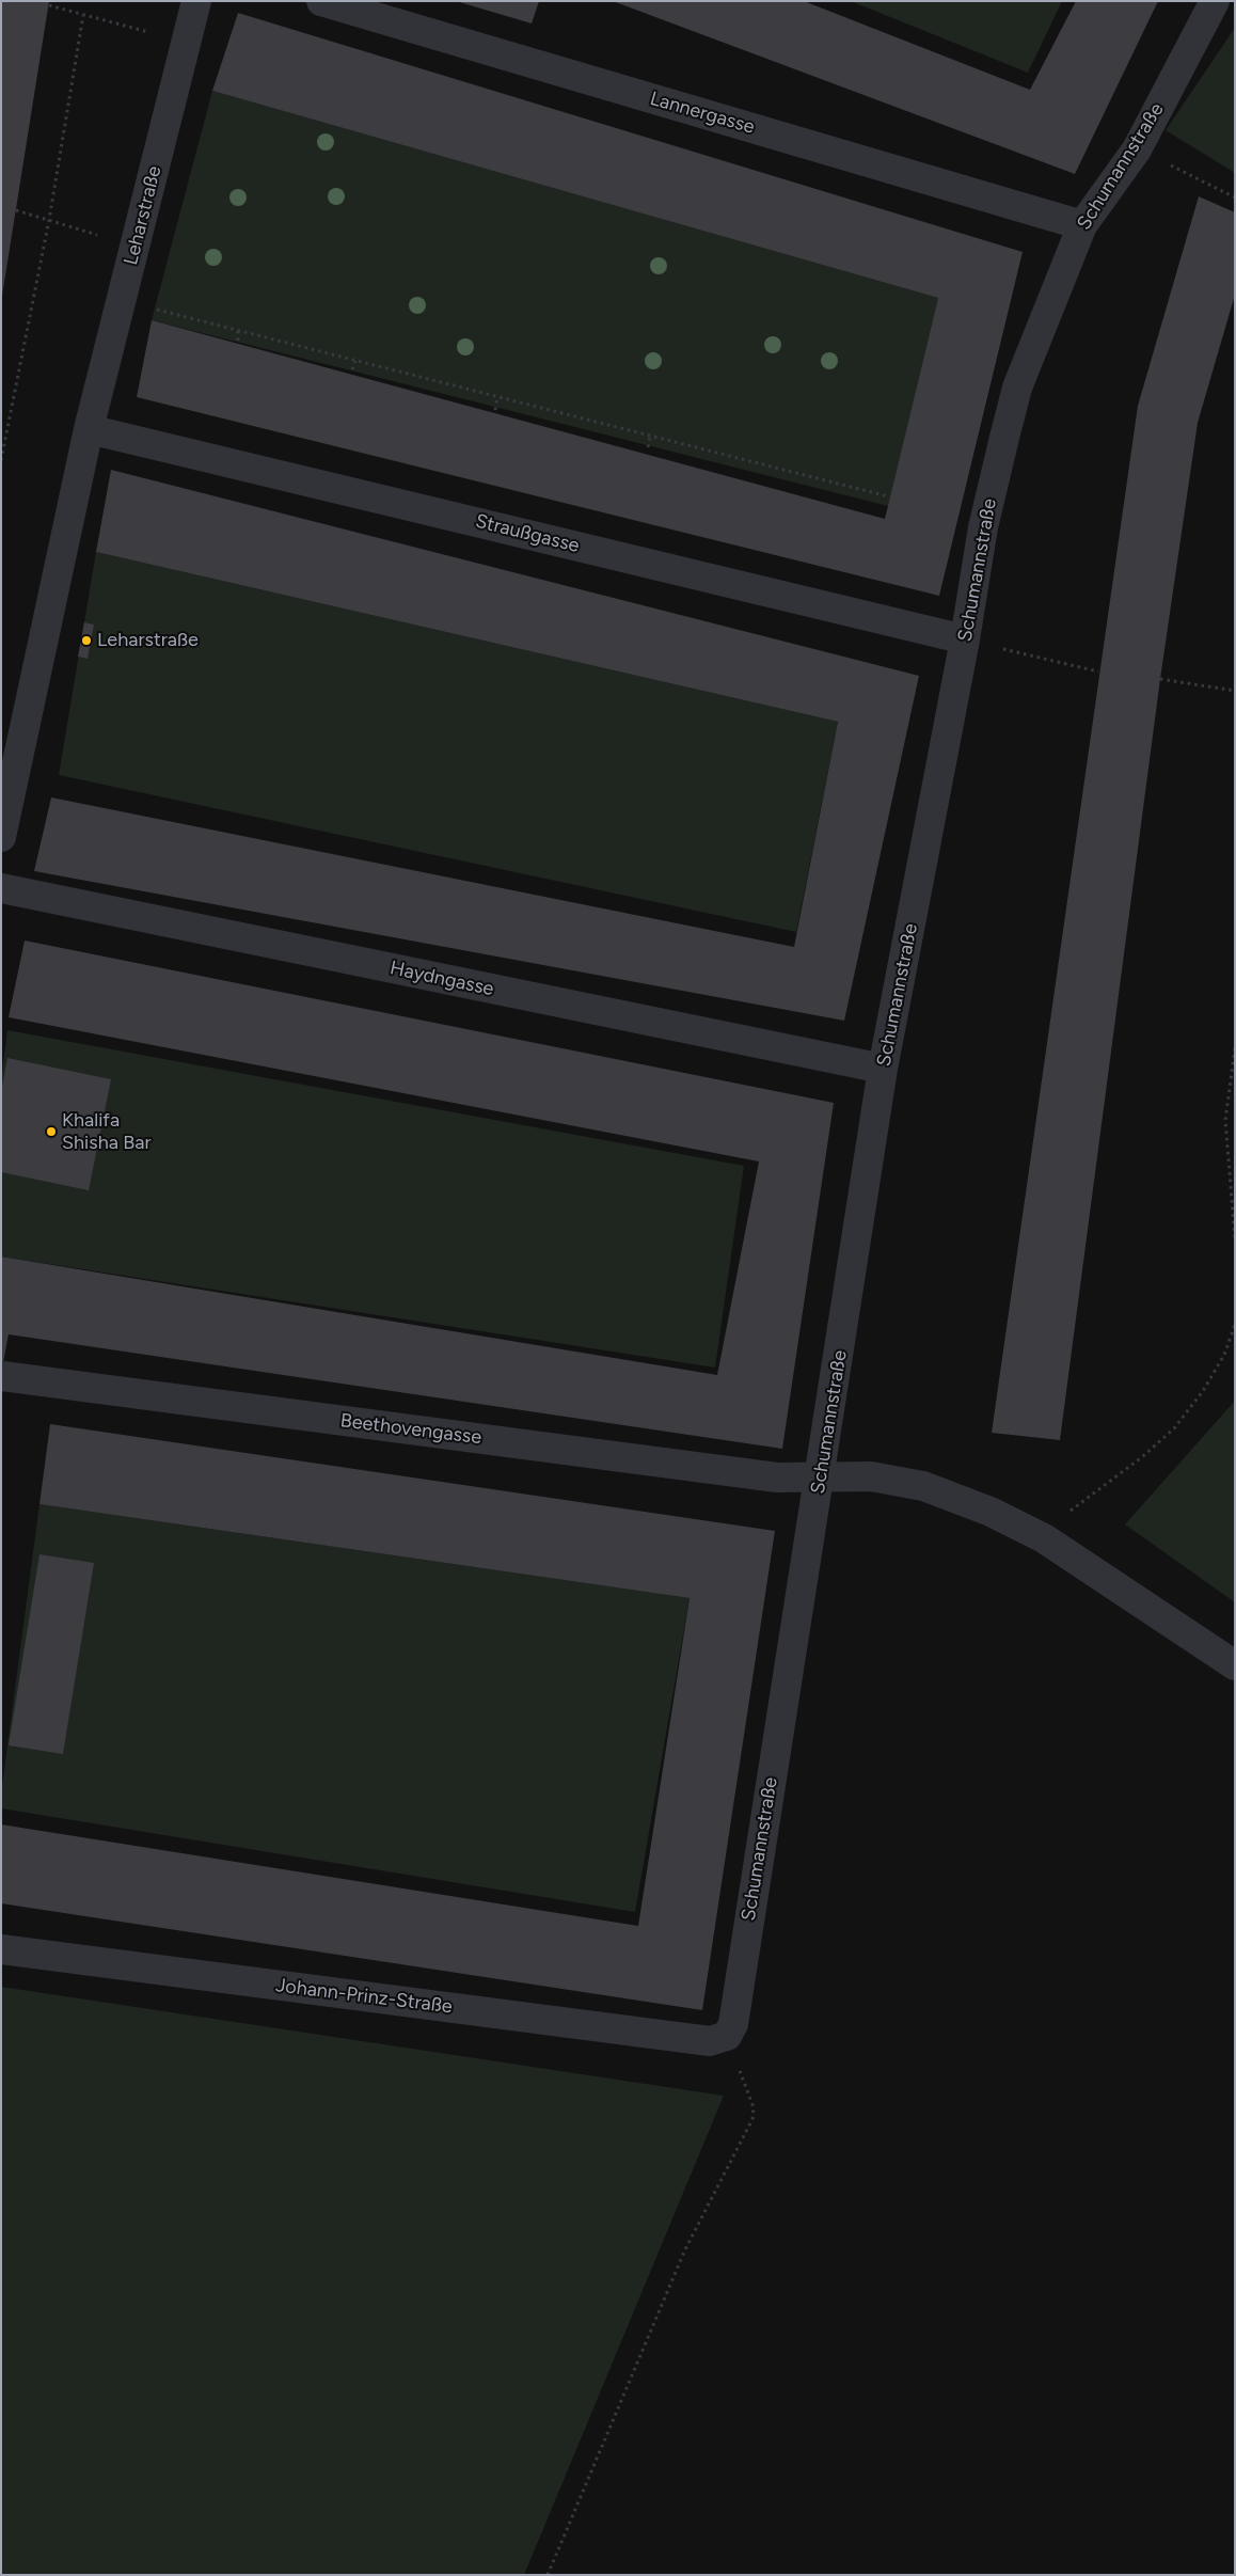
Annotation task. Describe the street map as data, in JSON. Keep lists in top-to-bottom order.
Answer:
{
  "streets": {
    "street": [
      "Lannergasse",
      "Schumannstraße",
      "Leharstraße",
      "Straußgasse",
      "Haydngasse",
      "Beethovengasse",
      "Johann-Prinz-Straße"
    ]
  },
  "crossings": [
    ["Lannergasse", "Schumannstraße"],
    ["Schumannstraße", "Straußgasse"],
    ["Schumannstraße", "Haydngasse"],
    ["Schumannstraße", "Beethovengasse"],
    ["Schumannstraße", "Johann-Prinz-Straße"],
    ["Leharstraße", "Straußgasse"]
  ],
  "places": ["Leharstraße", "Khalifa Shisha Bar"]
}
